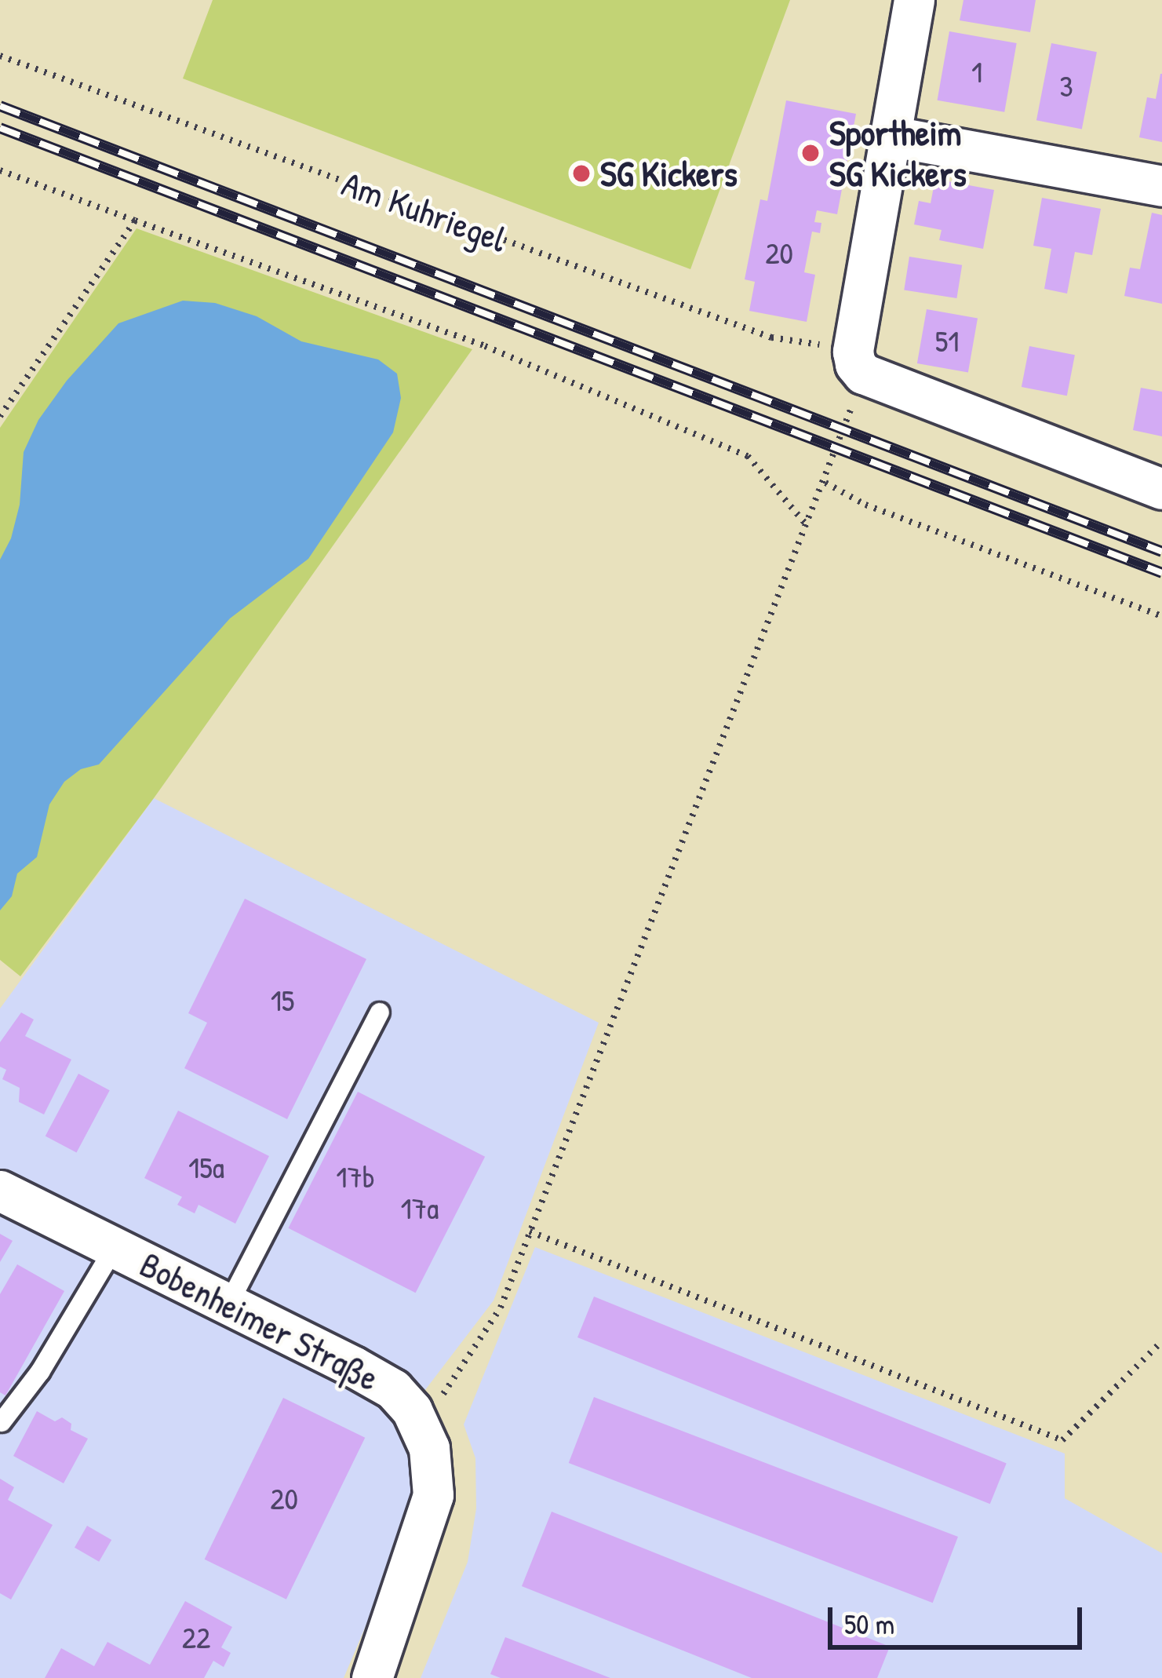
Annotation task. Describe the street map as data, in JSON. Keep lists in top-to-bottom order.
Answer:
{
  "streets": {
    "street": ["Bobenheimer Straße"],
    "path": ["Am Kuhriegel"]
  },
  "places": ["Sportheim SG Kickers", "SG Kickers"],
  "house_numbers": [
    "1",
    "3",
    "20",
    "51",
    "15",
    "15a",
    "17b",
    "17a",
    "20",
    "22"
  ],
  "scale_bar": "50 m"
}
